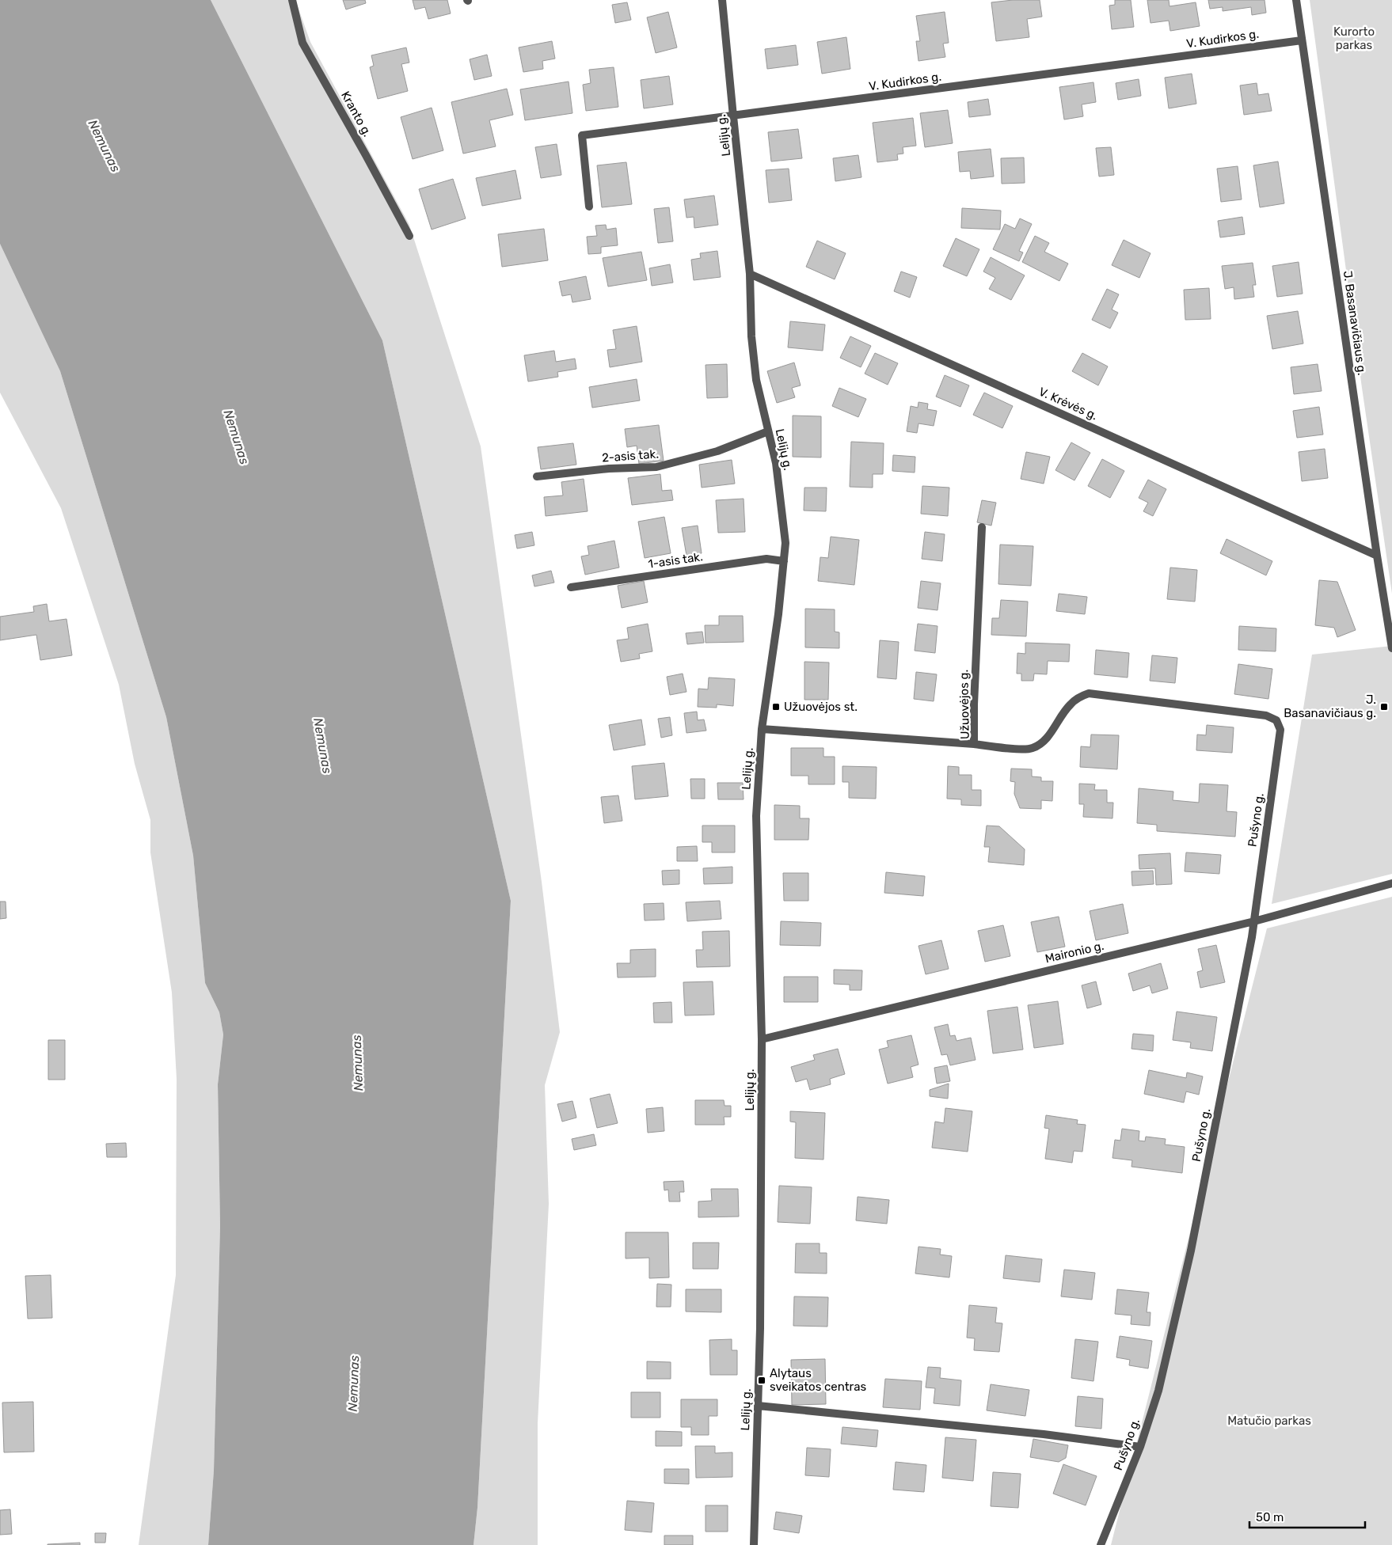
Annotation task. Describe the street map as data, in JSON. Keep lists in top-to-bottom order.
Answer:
{
  "streets": {
    "street": [
      "V. Kudirkos g.",
      "Kranto g.",
      "Lelijų g.",
      "J. Basanavičiaus g.",
      "V. Krėvės g.",
      "2-asis tak.",
      "1-asis tak.",
      "Užuovėjos g.",
      "Pušyno g.",
      "Maironio g."
    ]
  },
  "crossings": [
    ["V. Kudirkos g.", "Lelijų g."],
    ["V. Kudirkos g.", "J. Basanavičiaus g."],
    ["Lelijų g.", "V. Krėvės g."],
    ["Lelijų g.", "2-asis tak."],
    ["Lelijų g.", "1-asis tak."],
    ["Lelijų g.", "Maironio g."],
    ["J. Basanavičiaus g.", "V. Krėvės g."],
    ["Užuovėjos g.", "Pušyno g."],
    ["Pušyno g.", "Maironio g."]
  ],
  "water": ["Nemunas"],
  "parks": ["Kurorto parkas", "Matučio parkas"],
  "places": {
    "transit": ["Užuovėjos st.", "J. Basanavičiaus g.", "Alytaus sveikatos centras"]
  },
  "scale_bar": "50 m"
}
